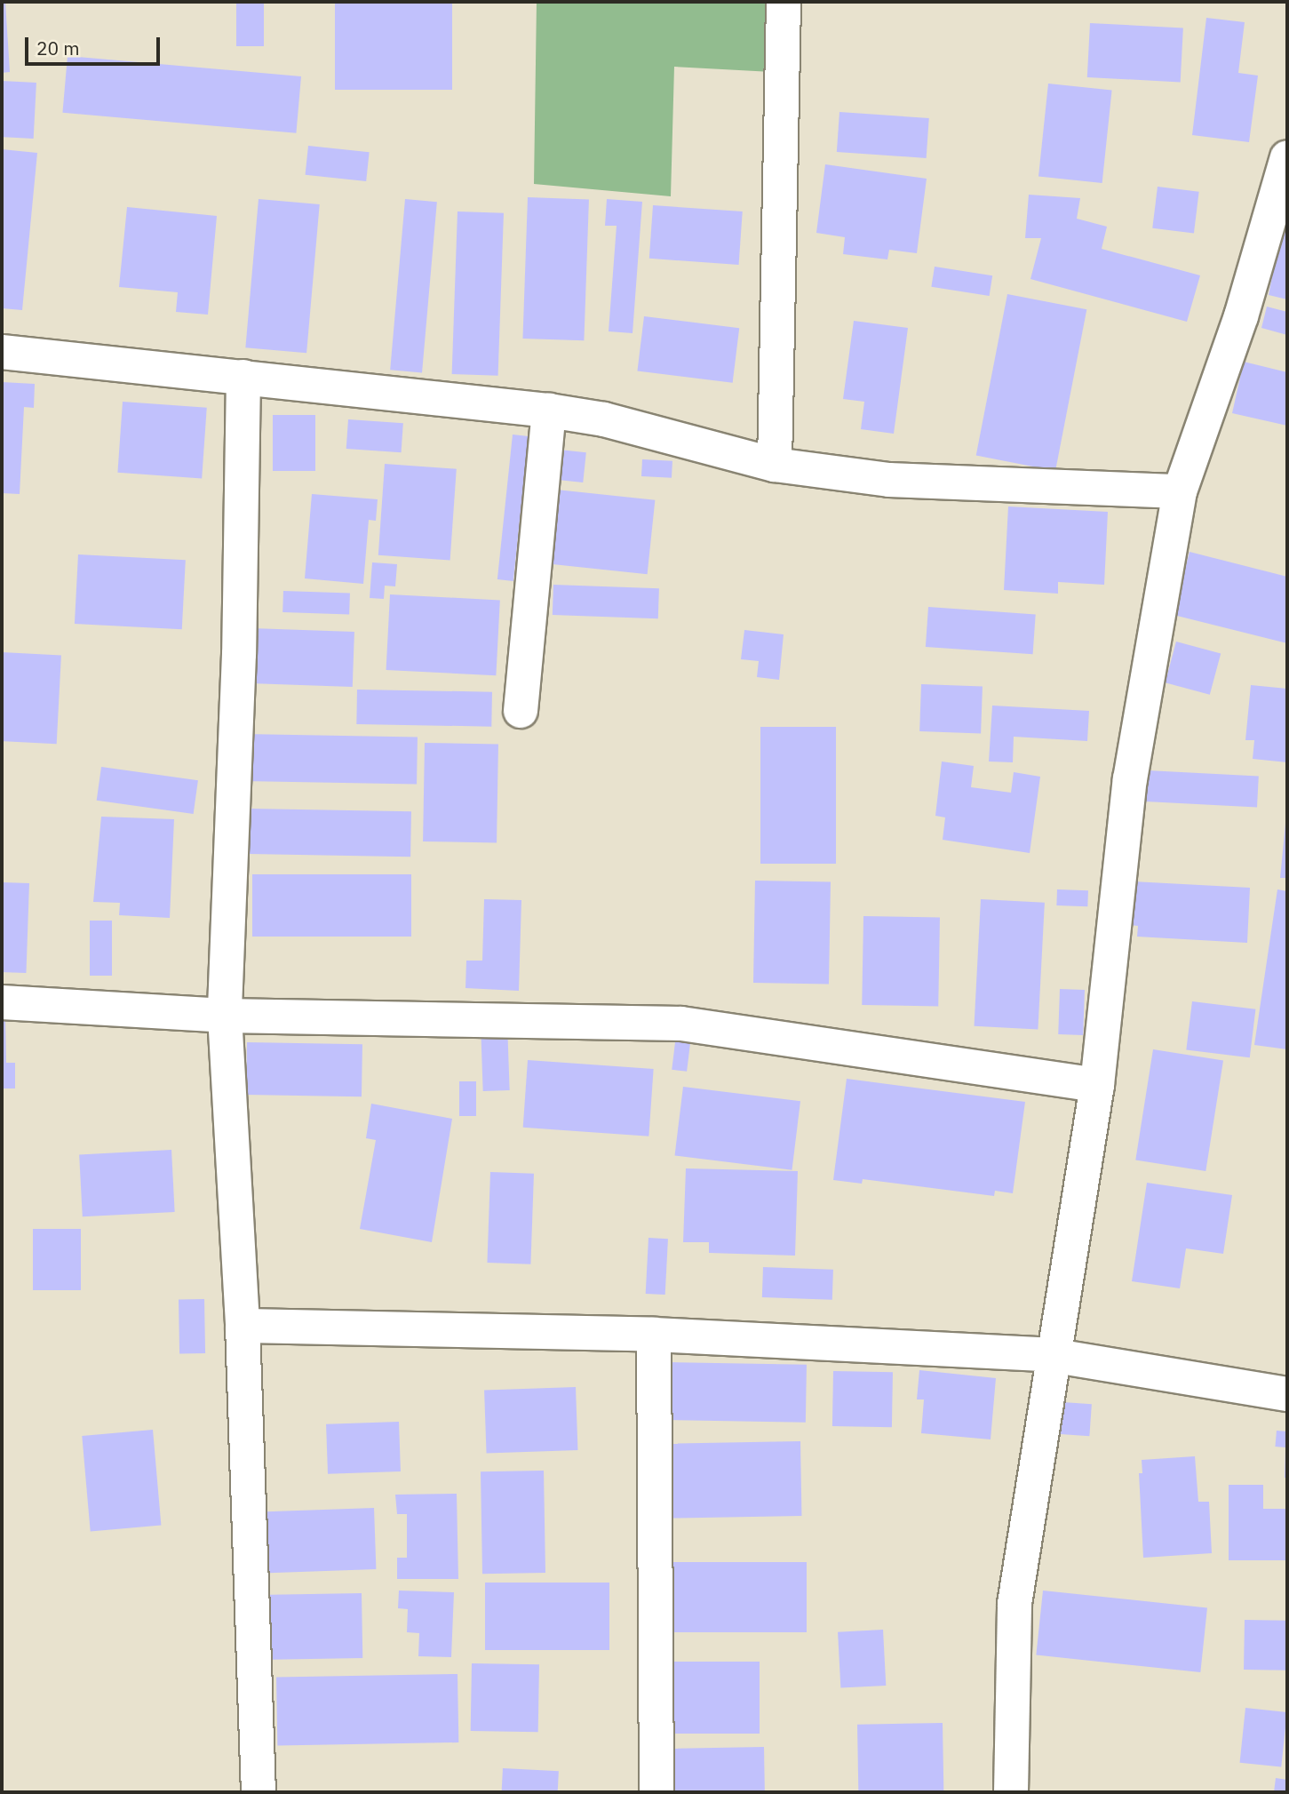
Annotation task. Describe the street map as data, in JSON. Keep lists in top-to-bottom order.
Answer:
{
  "scale_bar": "20 m"
}
